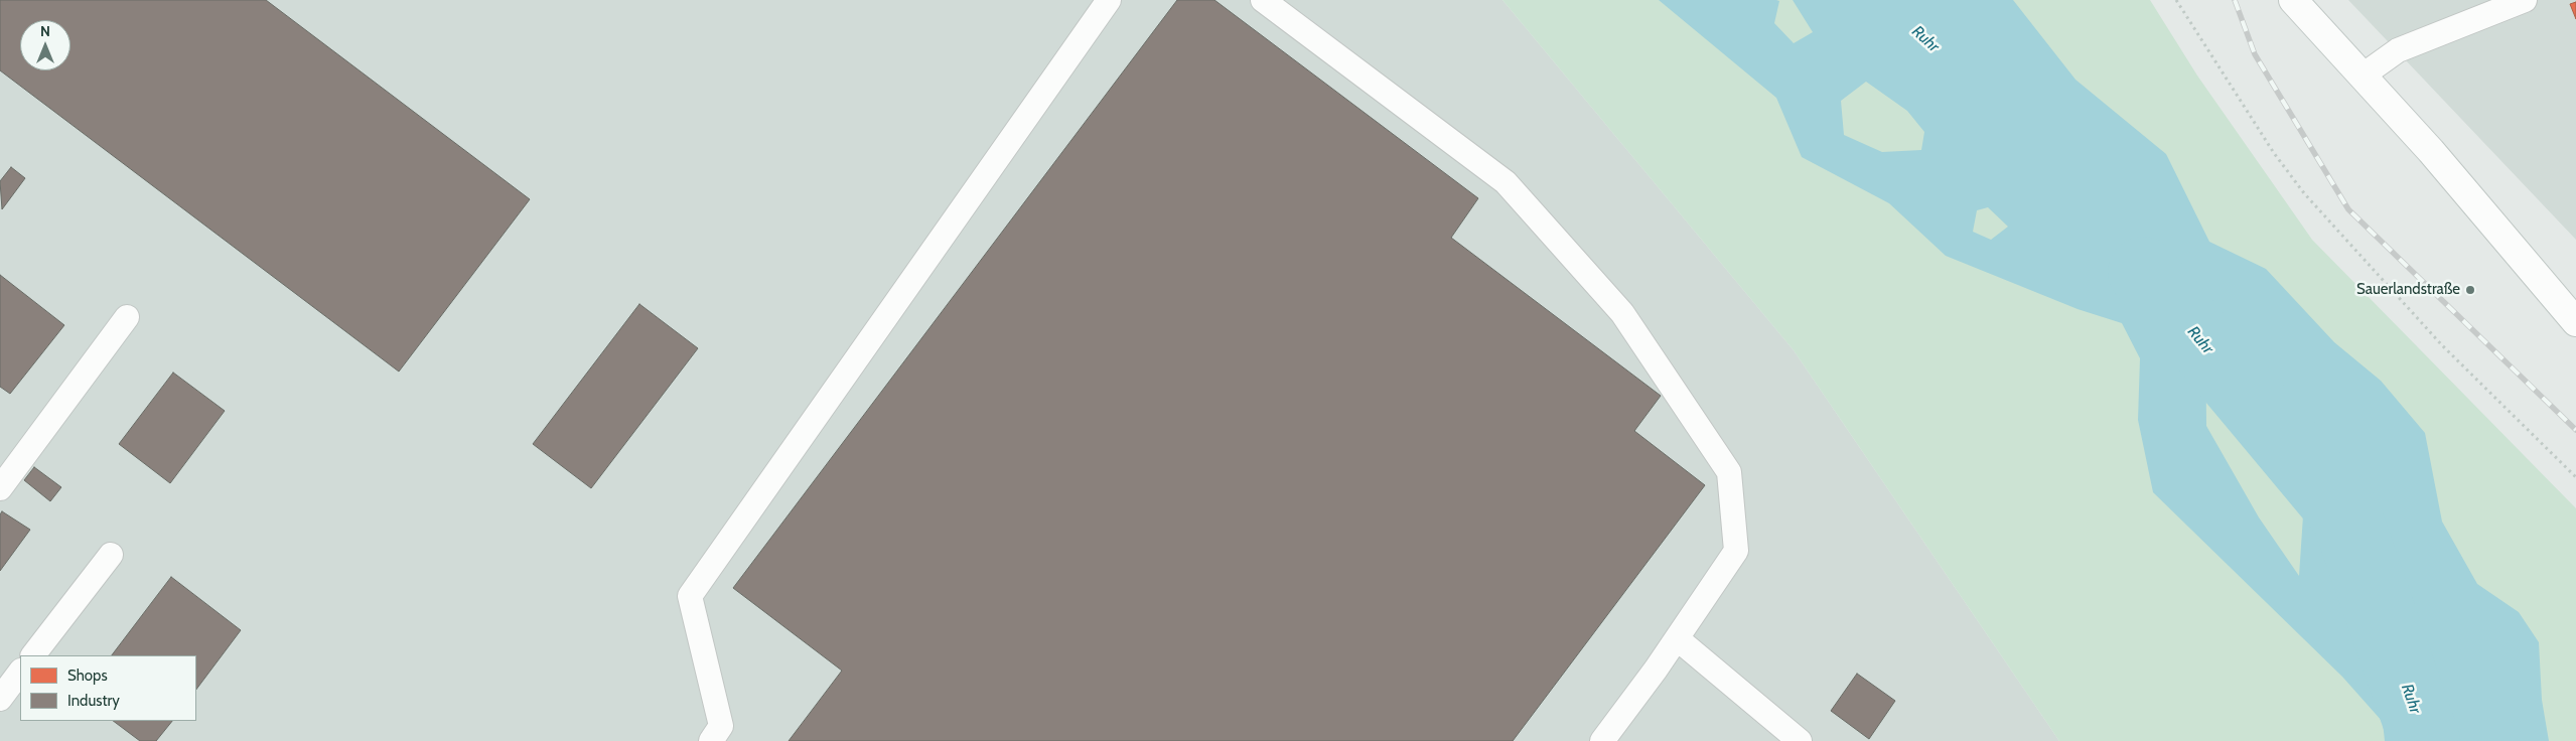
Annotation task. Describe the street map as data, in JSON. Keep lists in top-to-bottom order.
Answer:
{
  "water": ["Ruhr"],
  "places": ["Sauerlandstraße"],
  "legend": ["Shops", "Industry"],
  "north": "top"
}
